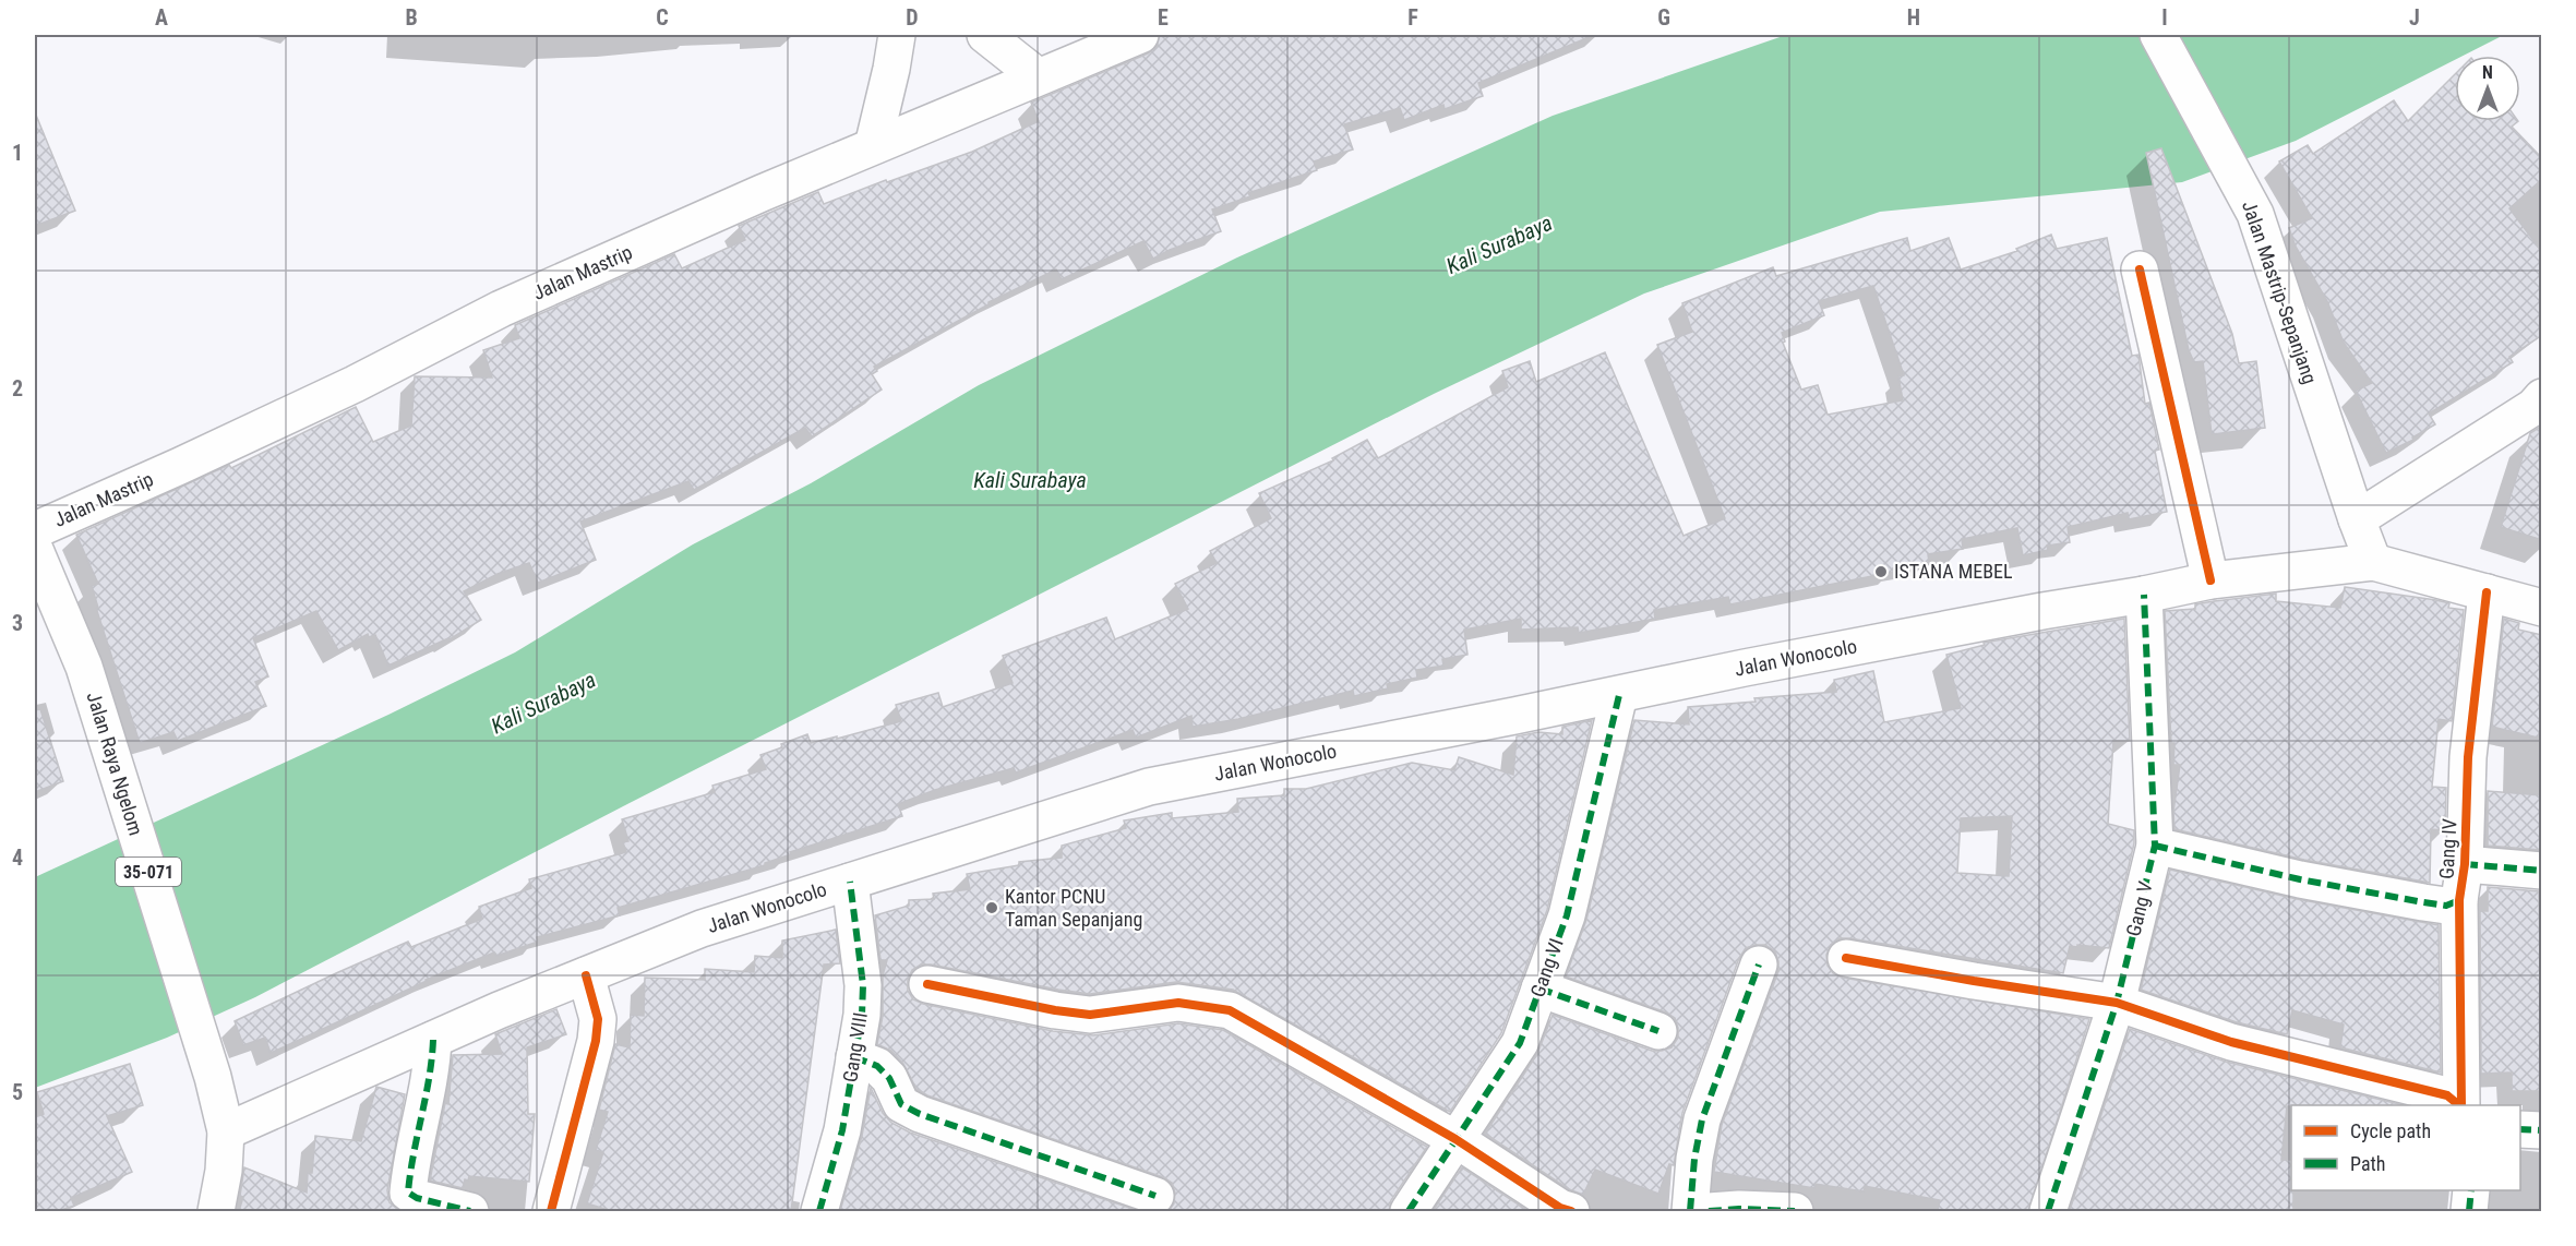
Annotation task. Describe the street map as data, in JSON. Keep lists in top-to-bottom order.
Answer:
{
  "streets": {
    "main road": [
      "Jalan Mastrip",
      "Jalan Mastrip-Sepanjang",
      "Jalan Wonocolo",
      "Jalan Raya Ngelom",
      "Gang IV",
      "35-071",
      "Gang V",
      "Gang VI",
      "Gang VIII"
    ]
  },
  "crossings": [
    ["Jalan Mastrip-Sepanjang", "Jalan Wonocolo"],
    ["Jalan Wonocolo", "Jalan Raya Ngelom"],
    ["Jalan Wonocolo", "Gang V"],
    ["Jalan Wonocolo", "Gang VI"],
    ["Jalan Wonocolo", "Gang VIII"]
  ],
  "water": ["Kali Surabaya"],
  "places": ["ISTANA MEBEL", "Kantor PCNU Taman Sepanjang"],
  "legend": ["Cycle path", "Path"],
  "north": "top",
  "grid": {
    "columns": [
      "A",
      "B",
      "C",
      "D",
      "E",
      "F",
      "G",
      "H",
      "I",
      "J"
    ],
    "rows": [
      "1",
      "2",
      "3",
      "4",
      "5"
    ]
  }
}
